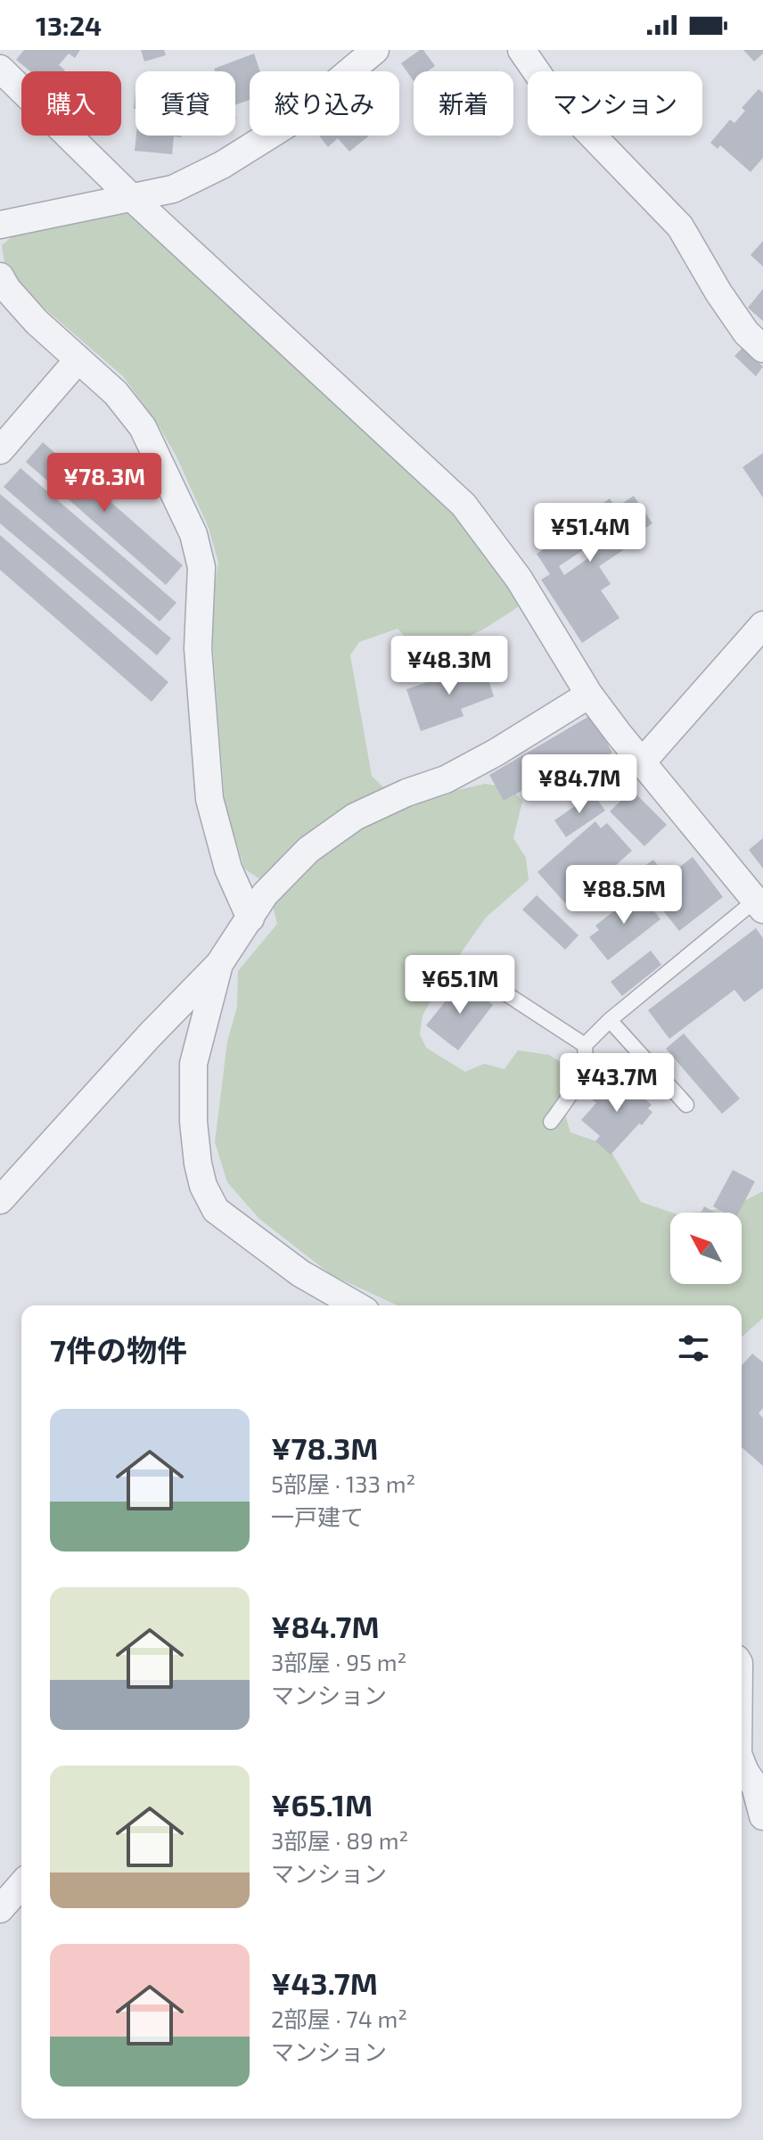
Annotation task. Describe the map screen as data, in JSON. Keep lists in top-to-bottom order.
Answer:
{
  "north": "top left",
  "page": {
    "status": "13:24",
    "chip": [
      "購入",
      "賃貸",
      "絞り込み",
      "新着",
      "マンション"
    ],
    "price": [
      "¥78.3M",
      "¥51.4M",
      "¥48.3M",
      "¥84.7M",
      "¥88.5M",
      "¥65.1M",
      "¥43.7M"
    ],
    "heading": "7件の物件",
    "list": [
      {
        "name": "¥78.3M",
        "note": "5部屋 · 133 m² · 一戸建て"
      },
      {
        "name": "¥84.7M",
        "note": "3部屋 · 95 m² · マンション"
      },
      {
        "name": "¥65.1M",
        "note": "3部屋 · 89 m² · マンション"
      },
      {
        "name": "¥43.7M",
        "note": "2部屋 · 74 m² · マンション"
      }
    ]
  }
}
